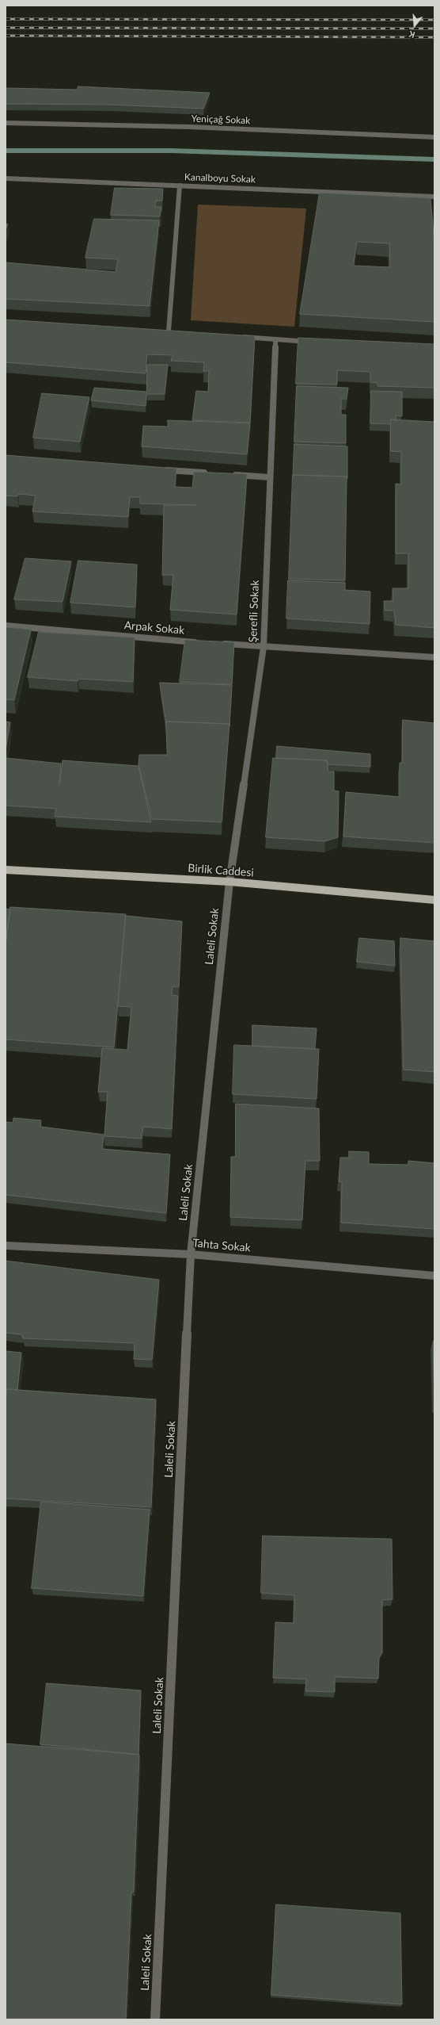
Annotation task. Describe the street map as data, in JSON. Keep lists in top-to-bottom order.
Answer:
{
  "streets": {
    "main road": ["Birlik Caddesi"],
    "street": [
      "Yeniçağ Sokak",
      "Kanalboyu Sokak",
      "Şerefli Sokak",
      "Arpak Sokak",
      "Laleli Sokak",
      "Tahta Sokak"
    ]
  },
  "crossings": [
    ["Şerefli Sokak", "Birlik Caddesi"],
    ["Şerefli Sokak", "Laleli Sokak"],
    ["Birlik Caddesi", "Laleli Sokak"],
    ["Laleli Sokak", "Tahta Sokak"]
  ],
  "north": "bottom"
}
